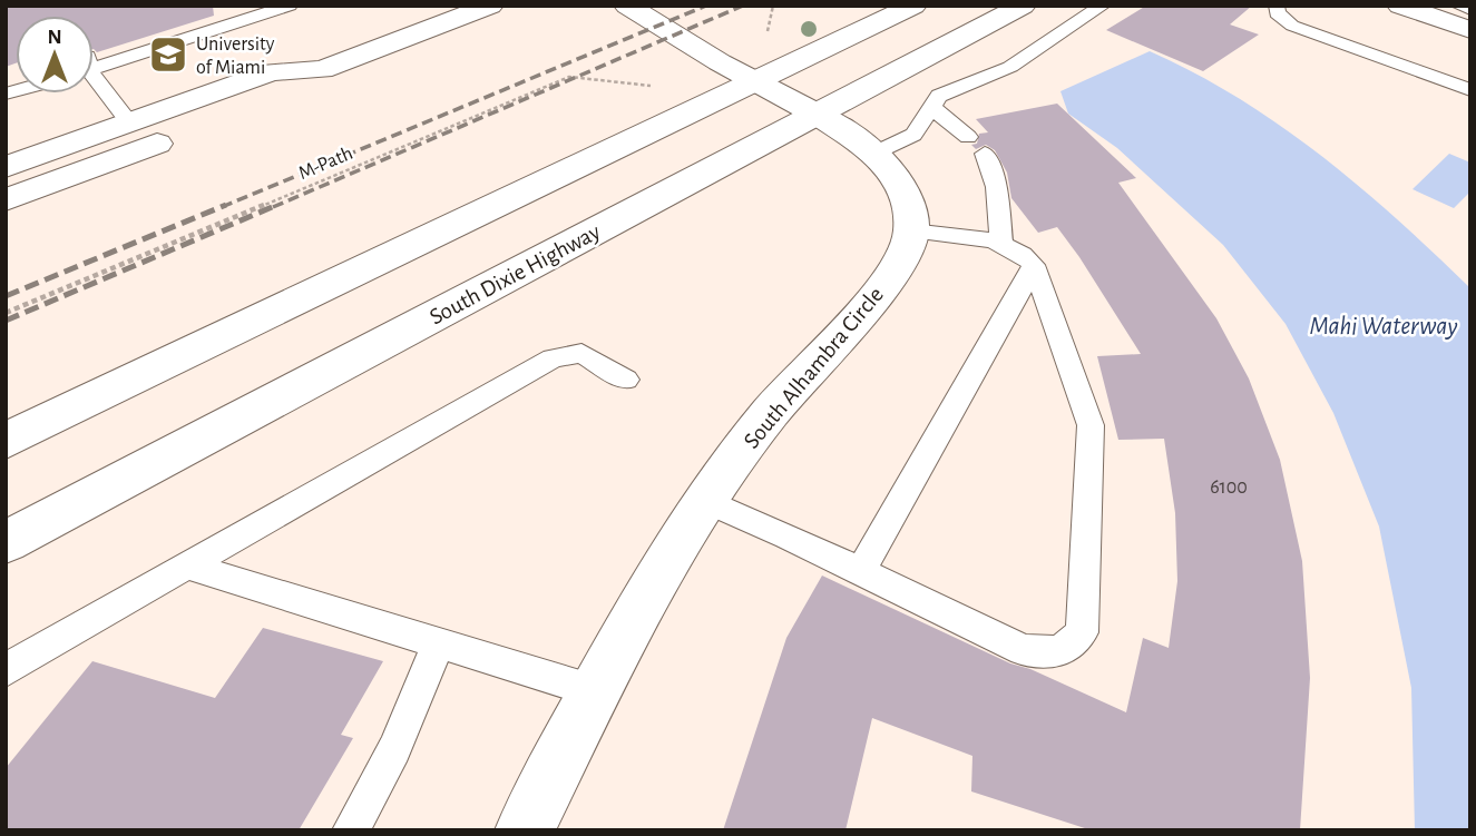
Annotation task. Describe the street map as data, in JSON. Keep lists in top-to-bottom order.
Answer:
{
  "streets": {
    "main road": ["South Dixie Highway", "South Alhambra Circle"],
    "path": ["M-Path"]
  },
  "water": ["Mahi Waterway"],
  "places": {
    "school or university": ["University of Miami"]
  },
  "house_numbers": ["6100"],
  "north": "top"
}
